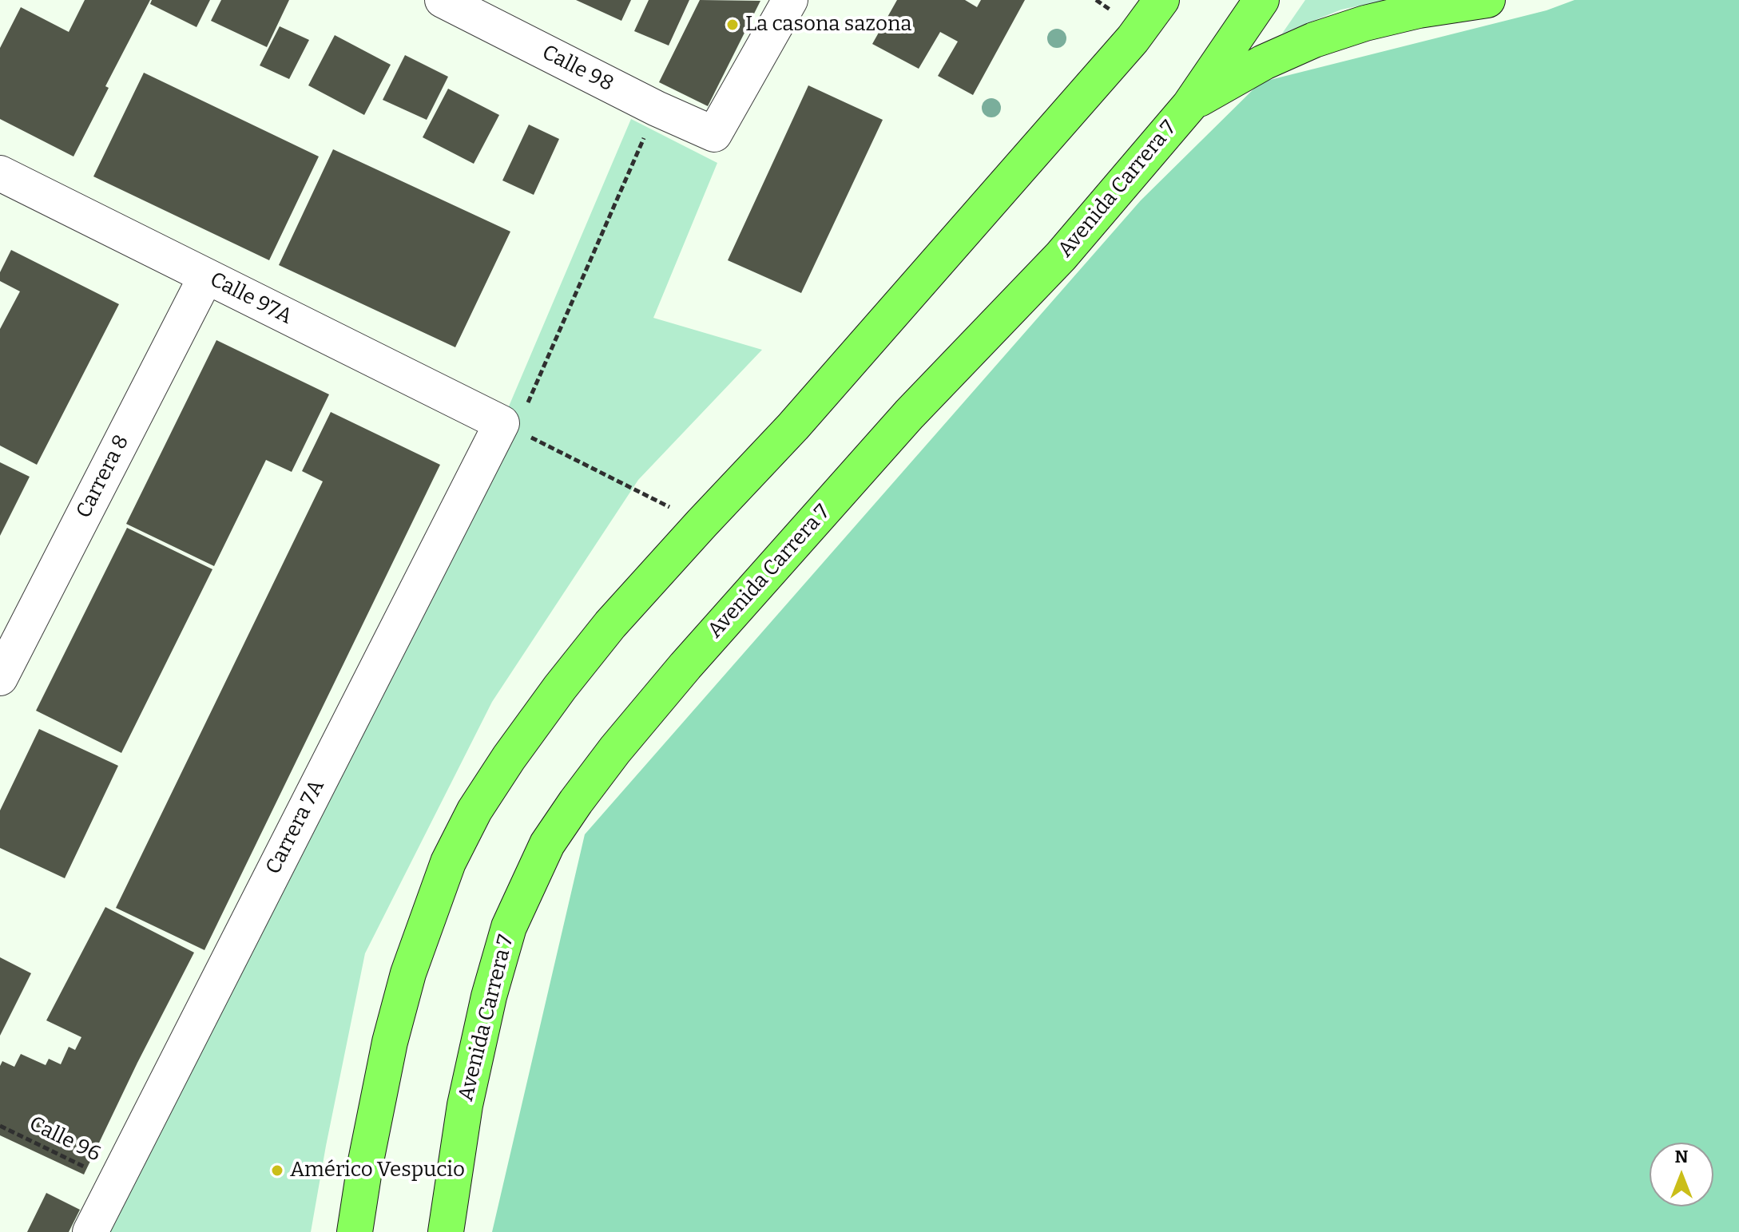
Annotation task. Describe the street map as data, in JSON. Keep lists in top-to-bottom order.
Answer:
{
  "streets": {
    "main road": ["Avenida Carrera 7"],
    "street": [
      "Calle 98",
      "Calle 97A",
      "Carrera 8",
      "Carrera 7A"
    ],
    "path": ["Calle 96"]
  },
  "crossings": [
    ["Calle 97A", "Carrera 8"],
    ["Calle 97A", "Carrera 7A"],
    ["Carrera 7A", "Calle 96"]
  ],
  "places": ["La casona sazona", "Américo Vespucio"],
  "north": "top"
}
